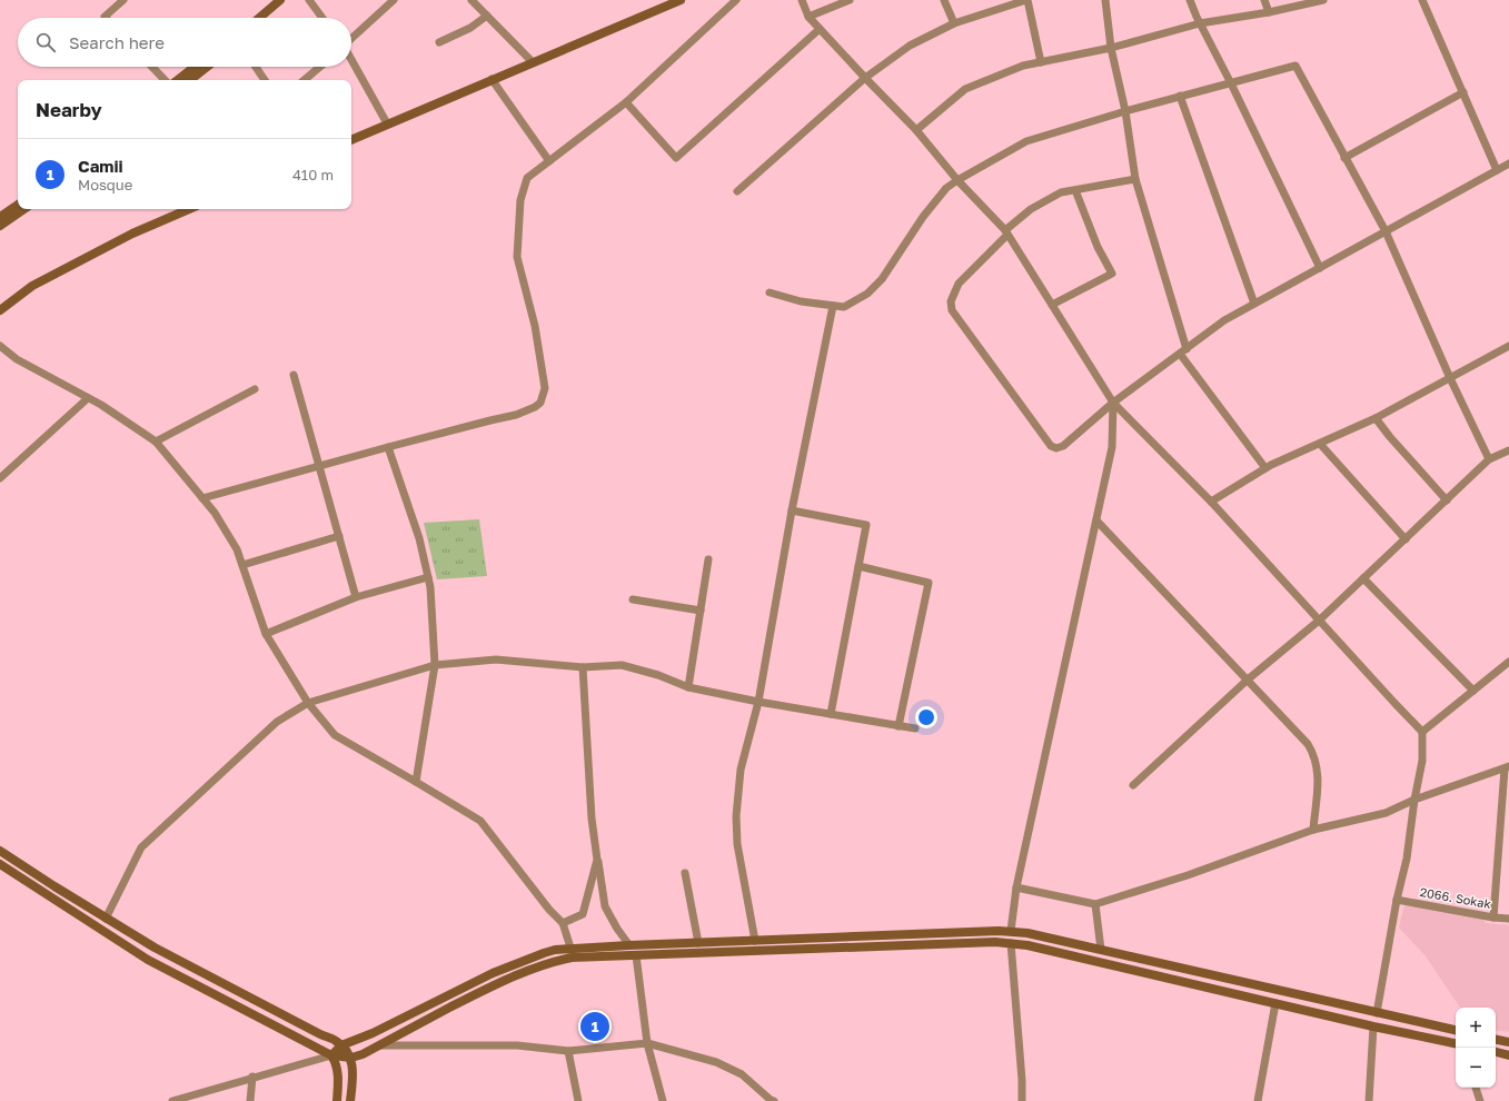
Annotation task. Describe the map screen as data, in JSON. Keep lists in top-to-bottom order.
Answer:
{
  "streets": {
    "street": ["2066. Sokak"]
  },
  "page": {
    "search": "Search here",
    "heading": "Nearby",
    "list": [
      {
        "mark": "1",
        "name": "Camii",
        "note": "Mosque",
        "value": "410 m"
      }
    ],
    "map_buttons": ["+", "−"],
    "pins": "1"
  }
}
